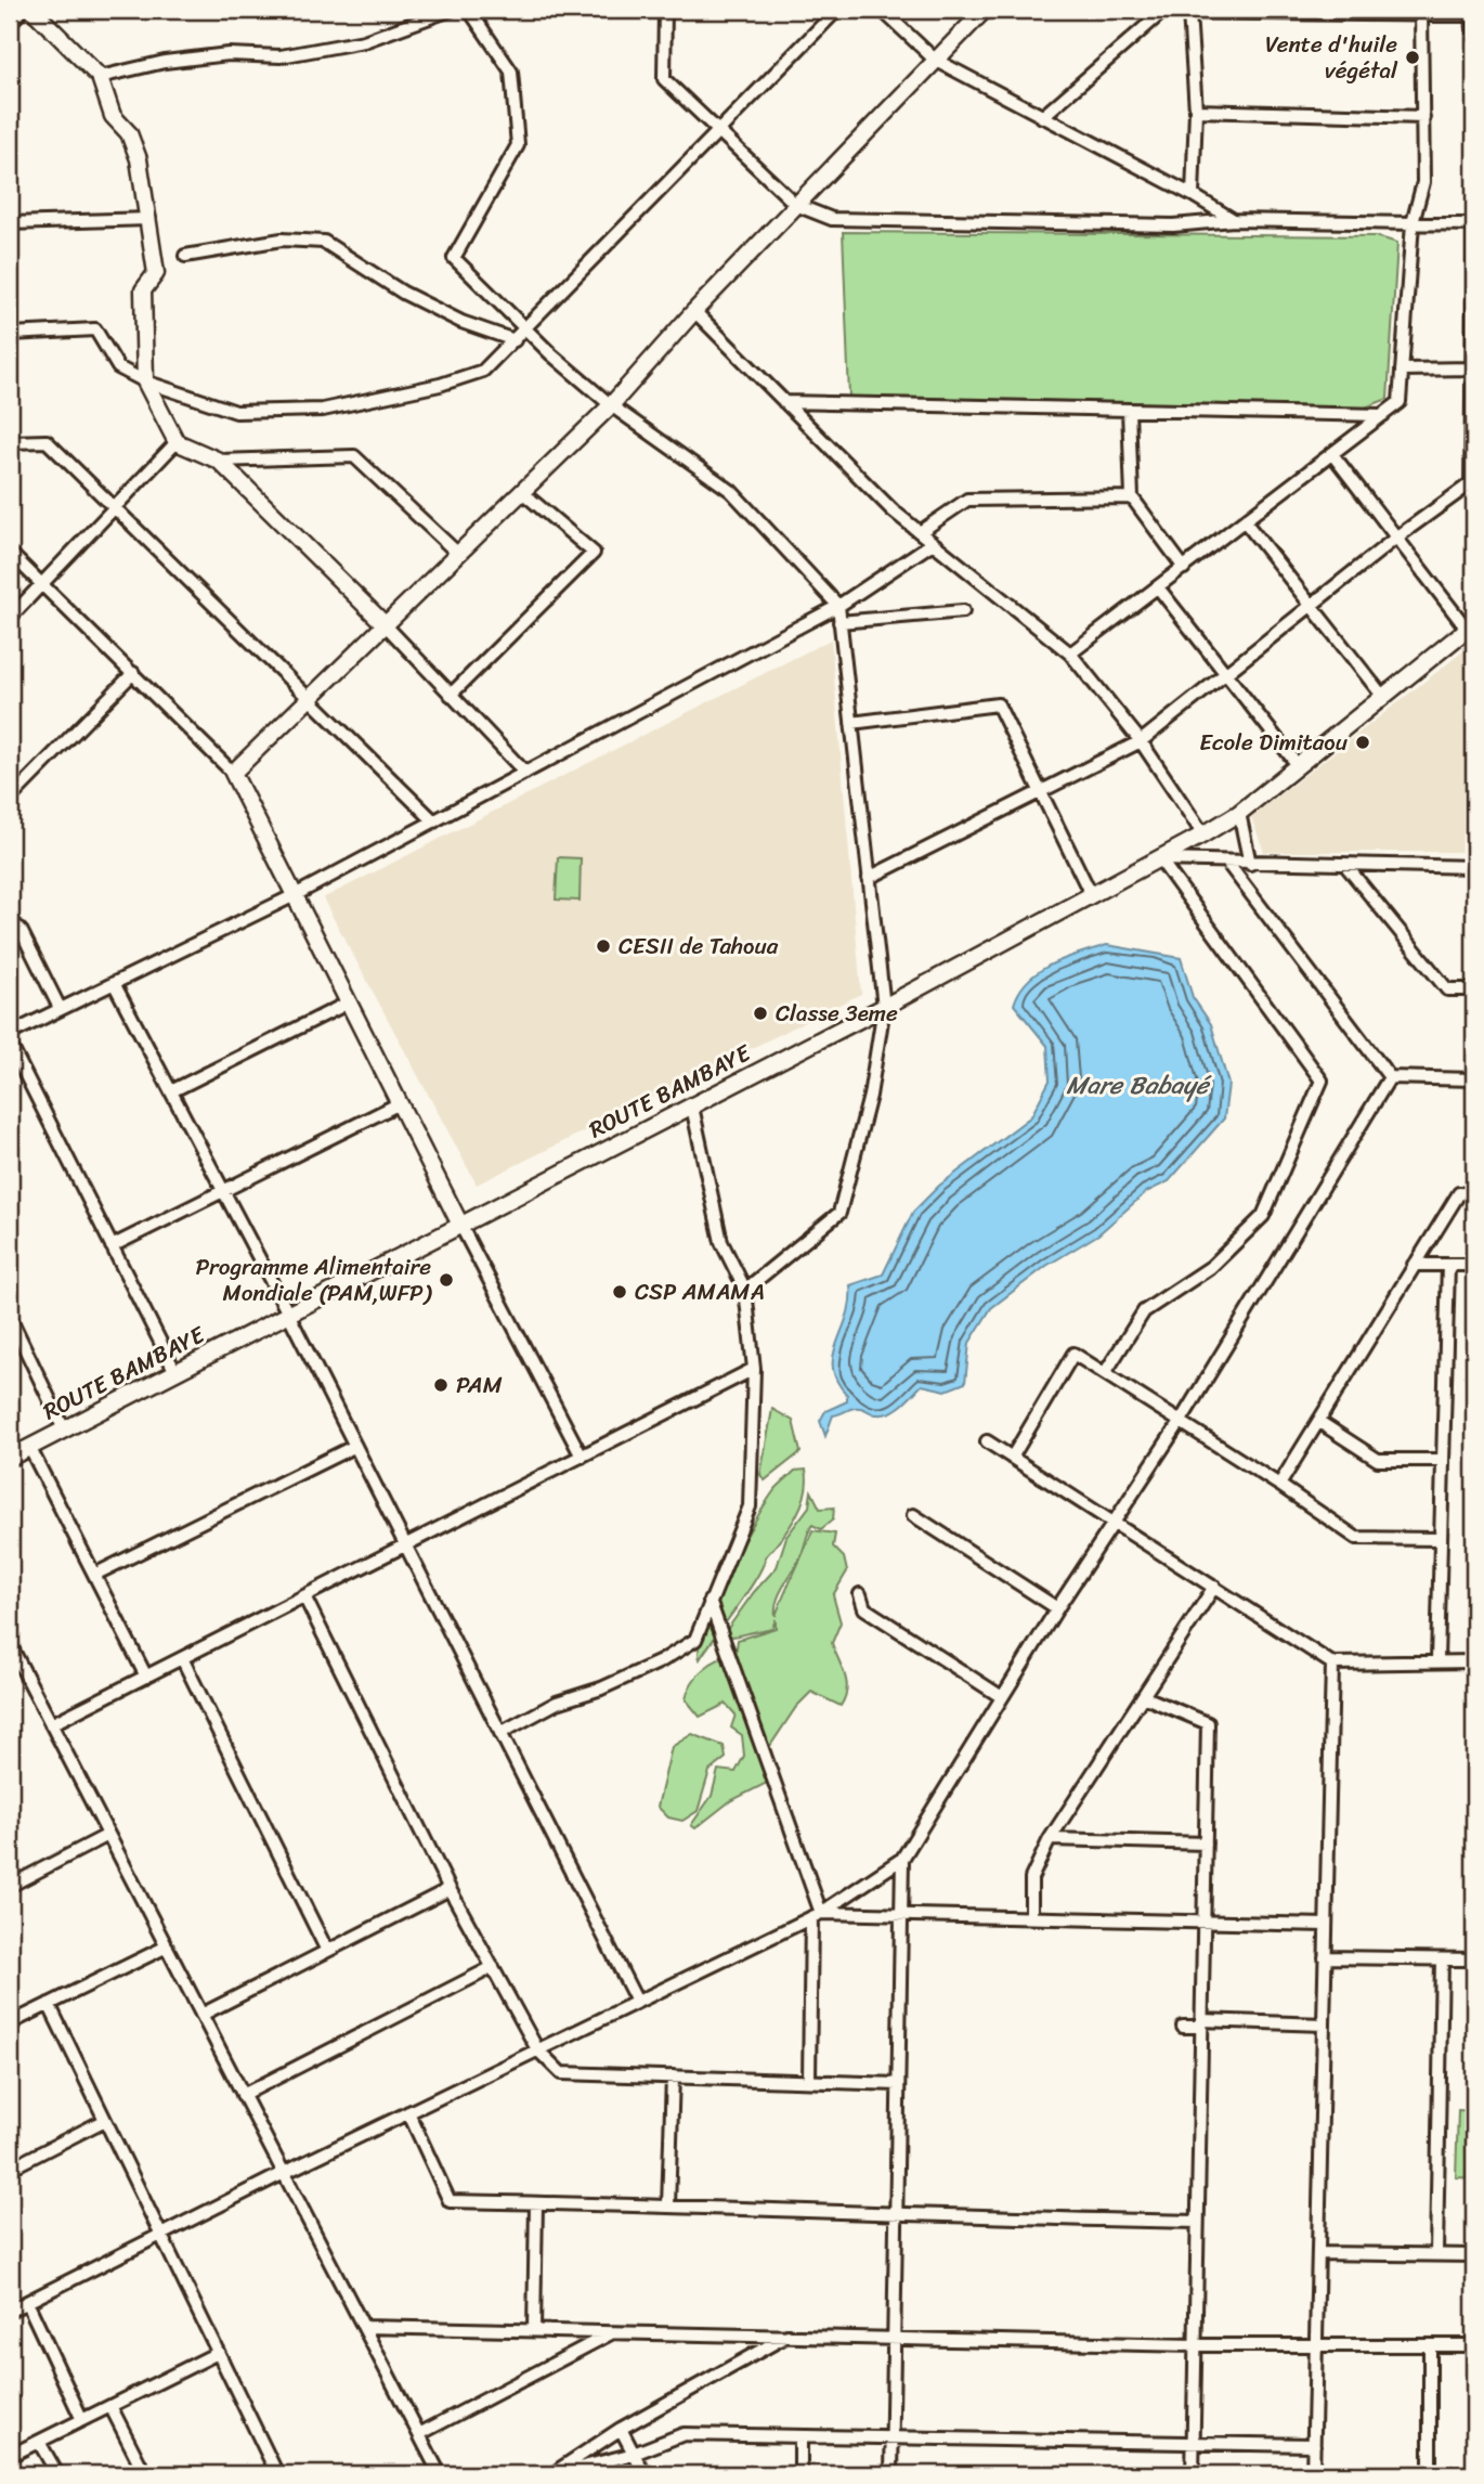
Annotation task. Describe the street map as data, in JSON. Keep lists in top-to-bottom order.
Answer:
{
  "streets": {
    "street": ["ROUTE BAMBAYE"]
  },
  "water": ["Mare Babayé"],
  "places": [
    "Vente d'huile végétal",
    "Ecole Dimitaou",
    "CESII de Tahoua",
    "Classe 3eme",
    "Programme Alimentaire Mondiale (PAM,WFP)",
    "CSP AMAMA",
    "PAM"
  ]
}
